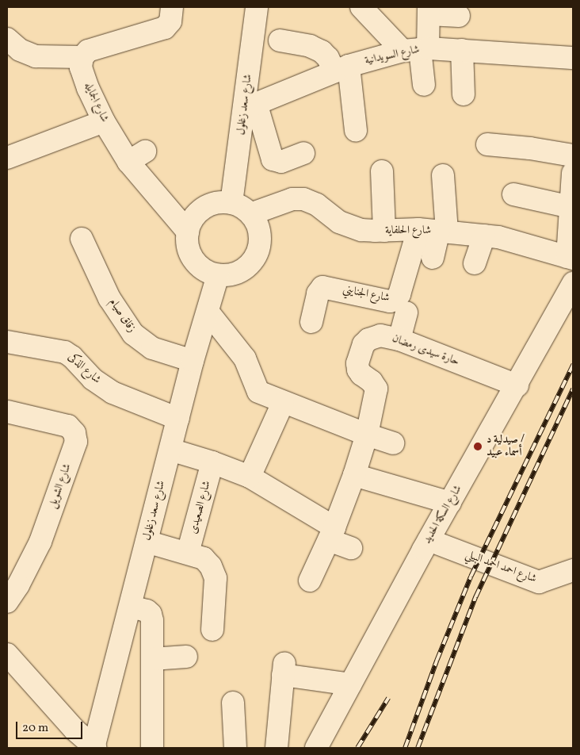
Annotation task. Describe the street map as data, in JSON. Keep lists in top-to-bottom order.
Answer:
{
  "streets": {
    "street": [
      "شارع السويدانية",
      "شارع الجمايله",
      "شارع سعد زغلول",
      "شارع الحلفاية",
      "شارع الجنايني",
      "زقاق صيام",
      "حارة سيدى رمضان",
      "شارع الذكى",
      "شارع الشويل",
      "شارع الصعيدى",
      "شارع السكة الحديد",
      "شارع احمد احمد البيلي"
    ]
  },
  "crossings": [
    ["شارع السويدانية", "شارع سعد زغلول"],
    ["شارع الجمايله", "شارع سعد زغلول"],
    ["شارع الجمايله", "شارع الحلفاية"],
    ["شارع سعد زغلول", "شارع الحلفاية"],
    ["شارع سعد زغلول", "زقاق صيام"],
    ["شارع سعد زغلول", "شارع الذكى"],
    ["شارع الحلفاية", "شارع الجنايني"],
    ["حارة سيدى رمضان", "شارع السكة الحديد"],
    ["شارع السكة الحديد", "شارع احمد احمد البيلي"]
  ],
  "places": ["صيدلية د / أسماء عبيد"],
  "scale_bar": "20 m"
}
